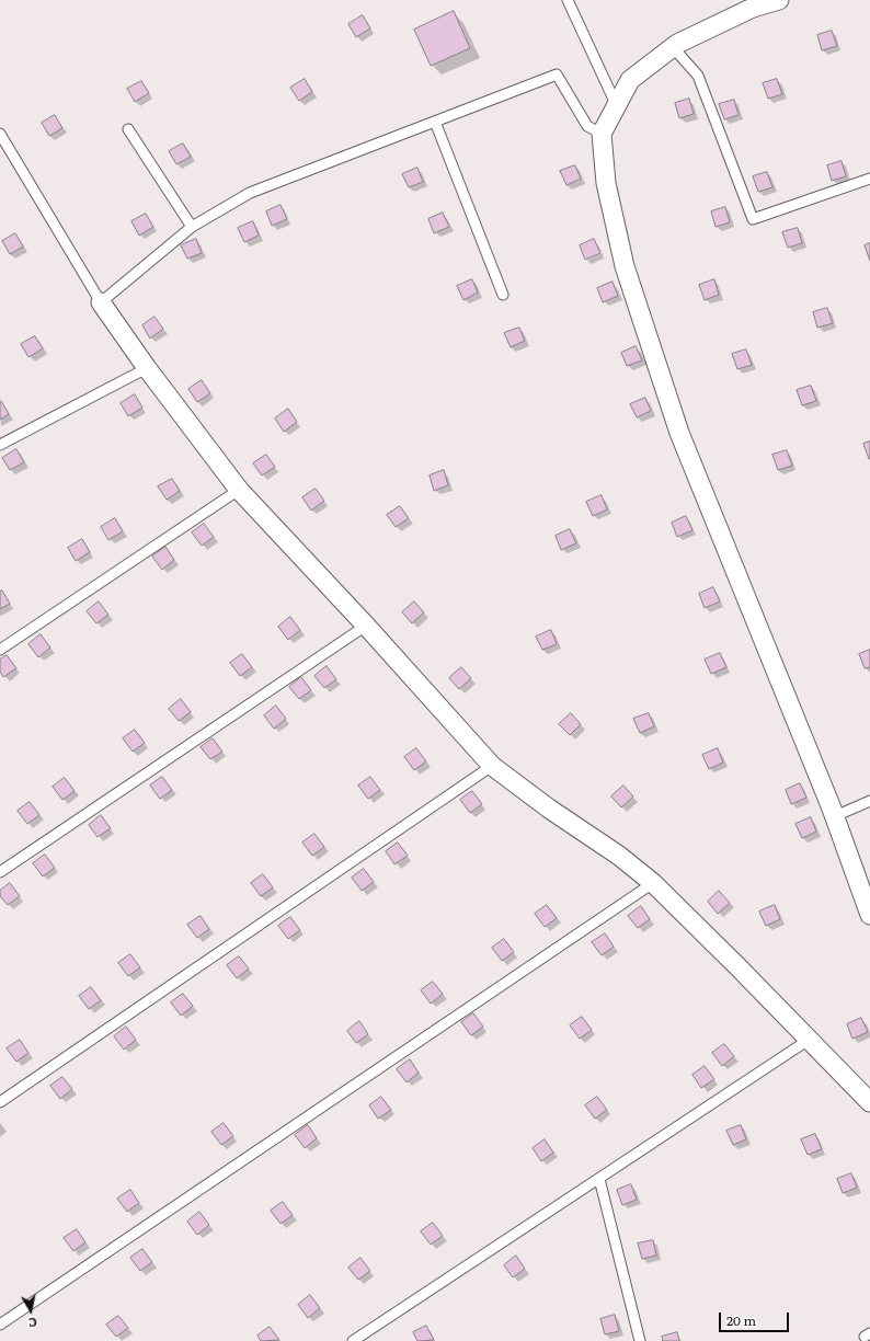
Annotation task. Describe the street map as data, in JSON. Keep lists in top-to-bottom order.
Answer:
{
  "scale_bar": "20 m",
  "north": "bottom"
}
